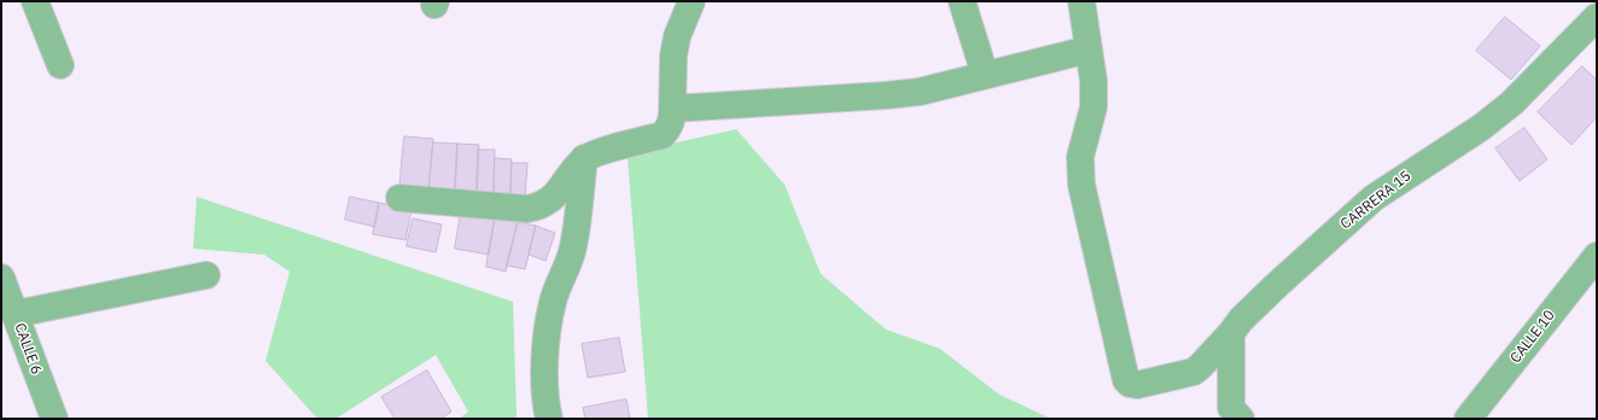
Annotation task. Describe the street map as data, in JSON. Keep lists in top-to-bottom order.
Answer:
{
  "streets": {
    "street": ["CARRERA 15", "CALLE 10", "CALLE 6"]
  }
}
